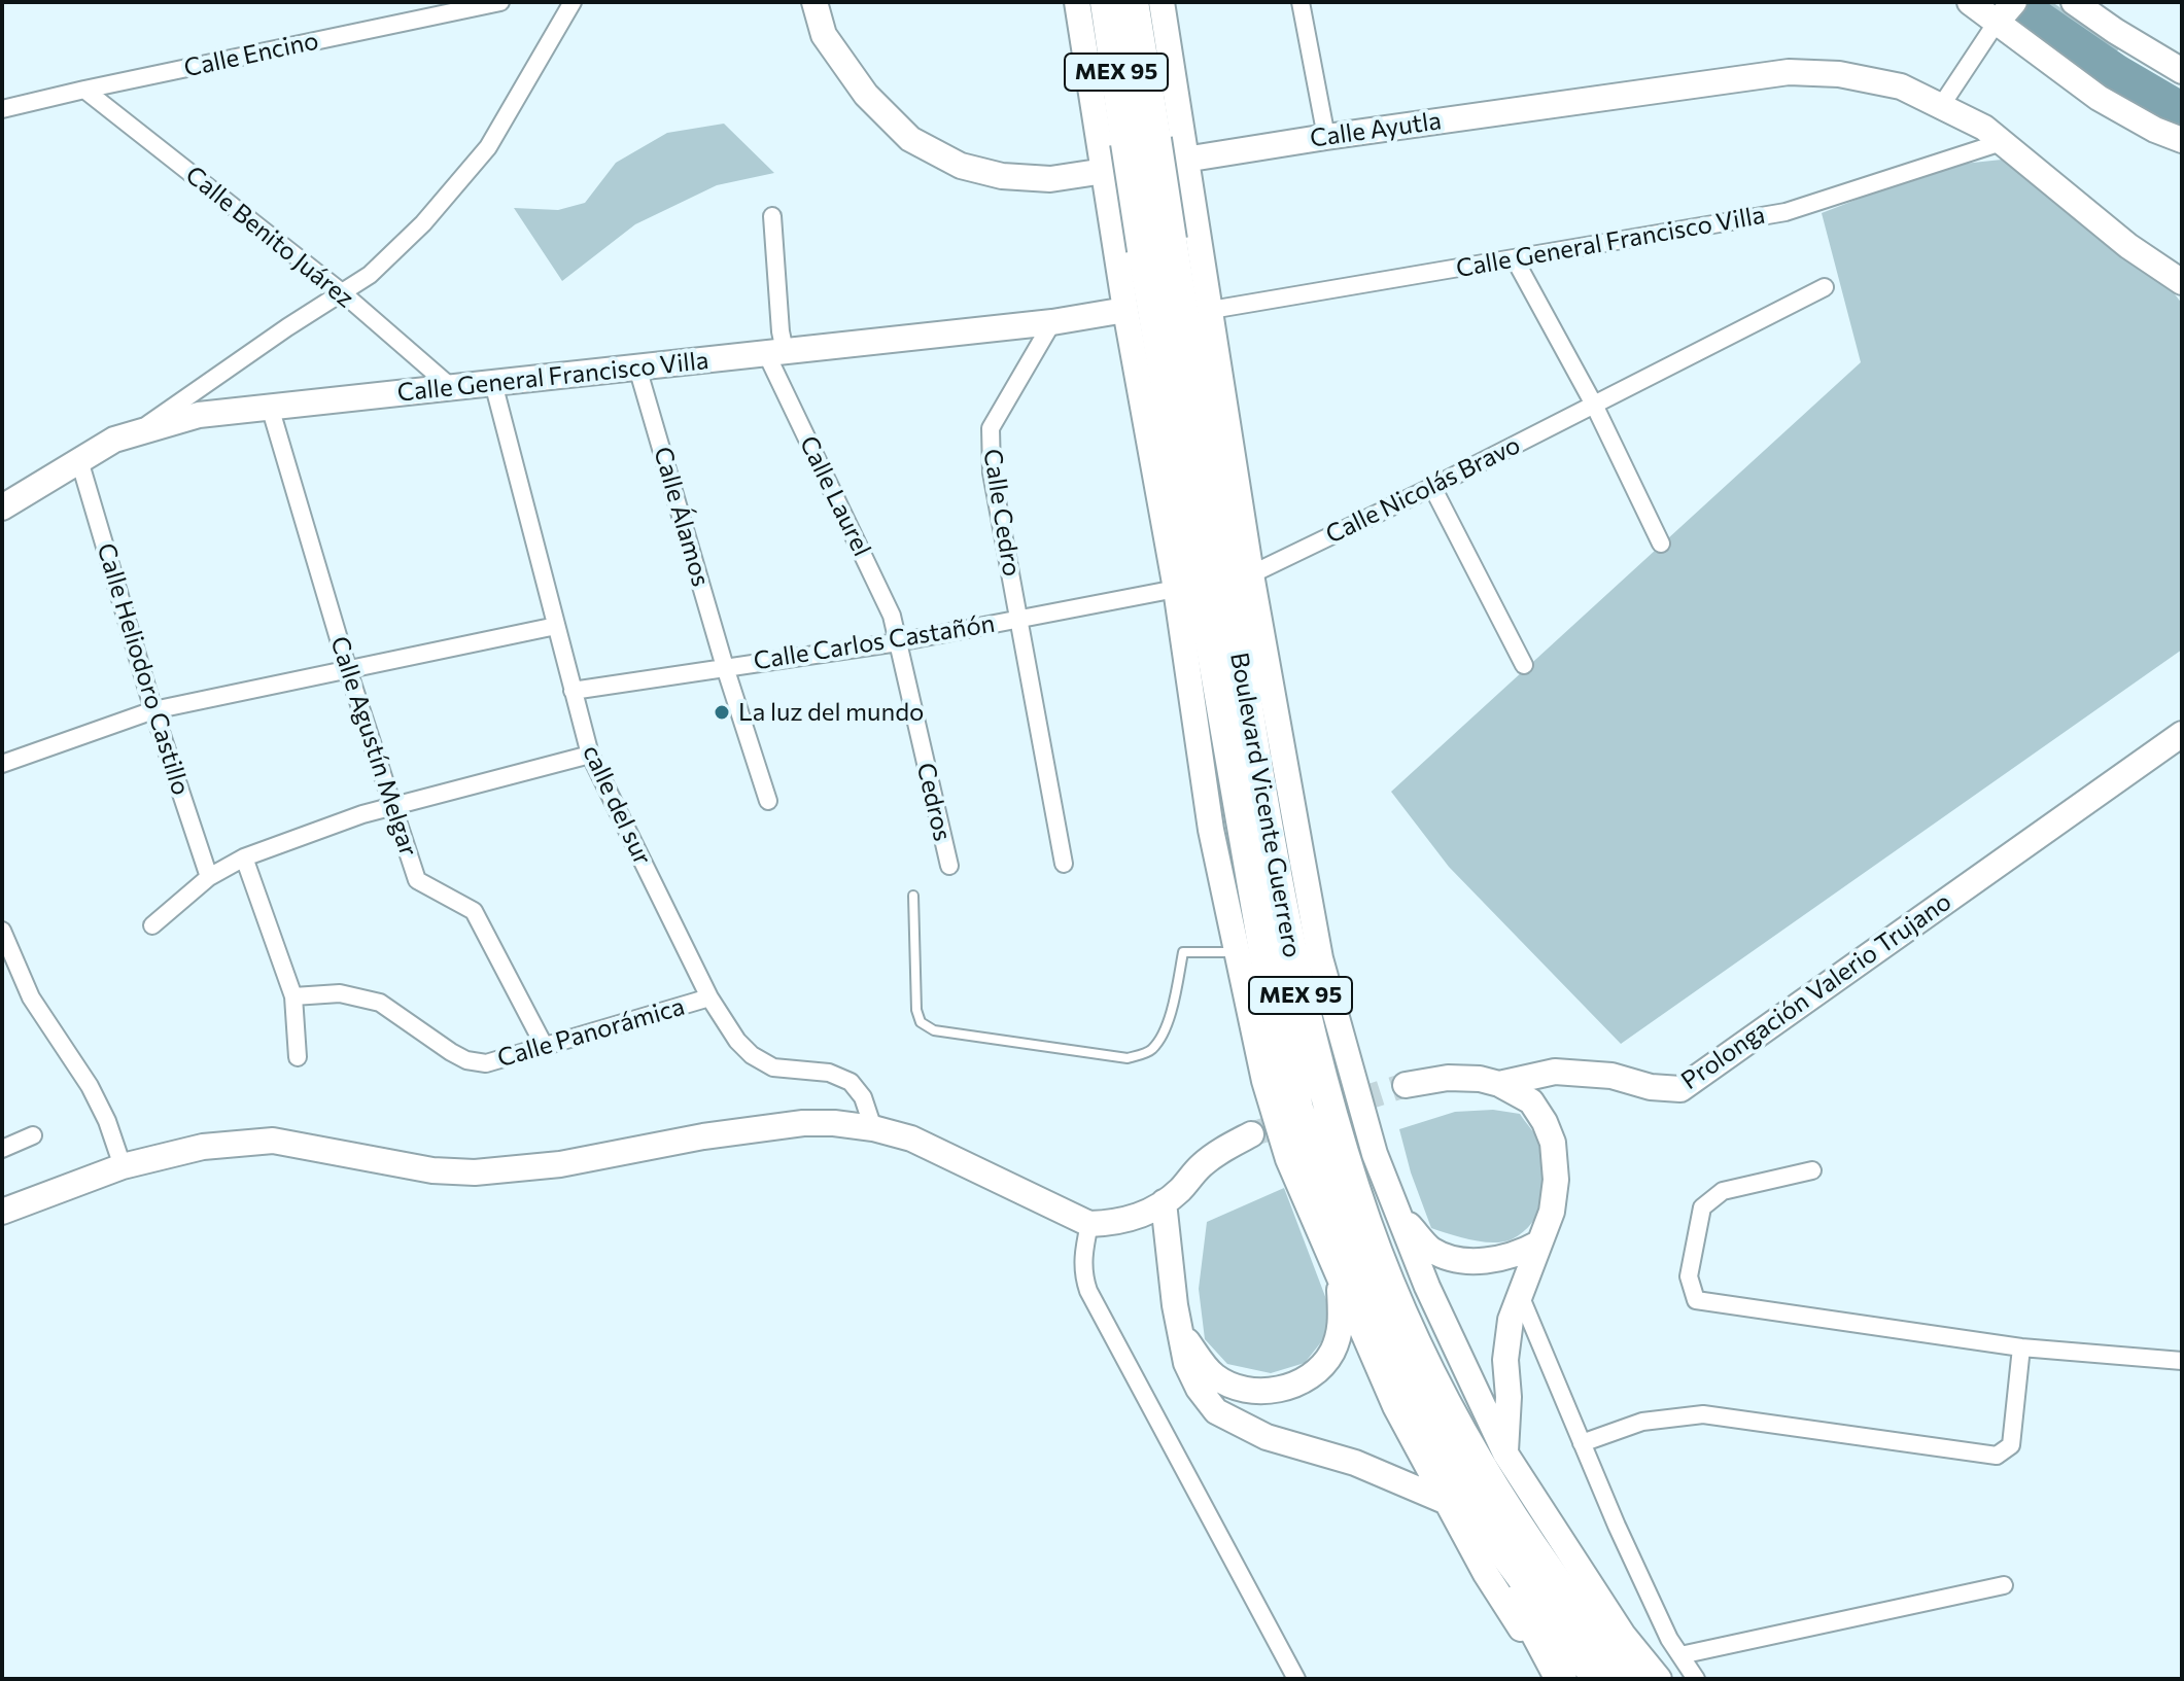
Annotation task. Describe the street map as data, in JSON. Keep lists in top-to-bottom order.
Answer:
{
  "streets": {
    "highway": ["MEX 95", "Boulevard Vicente Guerrero"],
    "main road": ["Calle Ayutla", "Calle General Francisco Villa", "Prolongación Valerio Trujano"],
    "street": [
      "Calle Encino",
      "Calle Benito Juárez",
      "Calle Nicolás Bravo",
      "Calle Laurel",
      "Calle Cedro",
      "Calle Álamos",
      "Calle Carlos Castañón",
      "Calle Heliodoro Castillo",
      "Calle Agustín Melgar",
      "Cedros",
      "calle del sur",
      "Calle Panorámica"
    ]
  },
  "crossings": [
    ["Calle Encino", "Calle Benito Juárez"],
    ["Calle Ayutla", "Calle General Francisco Villa"],
    ["Calle Ayutla", "Boulevard Vicente Guerrero"],
    ["Calle Benito Juárez", "Calle General Francisco Villa"],
    ["Calle General Francisco Villa", "Calle Laurel"],
    ["Calle General Francisco Villa", "Calle Cedro"],
    ["Calle General Francisco Villa", "Calle Álamos"],
    ["Calle General Francisco Villa", "Calle Heliodoro Castillo"],
    ["Calle General Francisco Villa", "Calle Agustín Melgar"],
    ["Calle General Francisco Villa", "calle del sur"],
    ["Calle General Francisco Villa", "Boulevard Vicente Guerrero"],
    ["Calle Nicolás Bravo", "Boulevard Vicente Guerrero"],
    ["Calle Laurel", "Calle Carlos Castañón"],
    ["Calle Laurel", "Cedros"],
    ["Calle Cedro", "Calle Carlos Castañón"],
    ["Calle Álamos", "Calle Carlos Castañón"],
    ["Calle Carlos Castañón", "Cedros"],
    ["Calle Carlos Castañón", "calle del sur"],
    ["Calle Carlos Castañón", "Boulevard Vicente Guerrero"],
    ["Calle Agustín Melgar", "Calle Panorámica"],
    ["calle del sur", "Calle Panorámica"]
  ],
  "places": ["La luz del mundo"]
}
